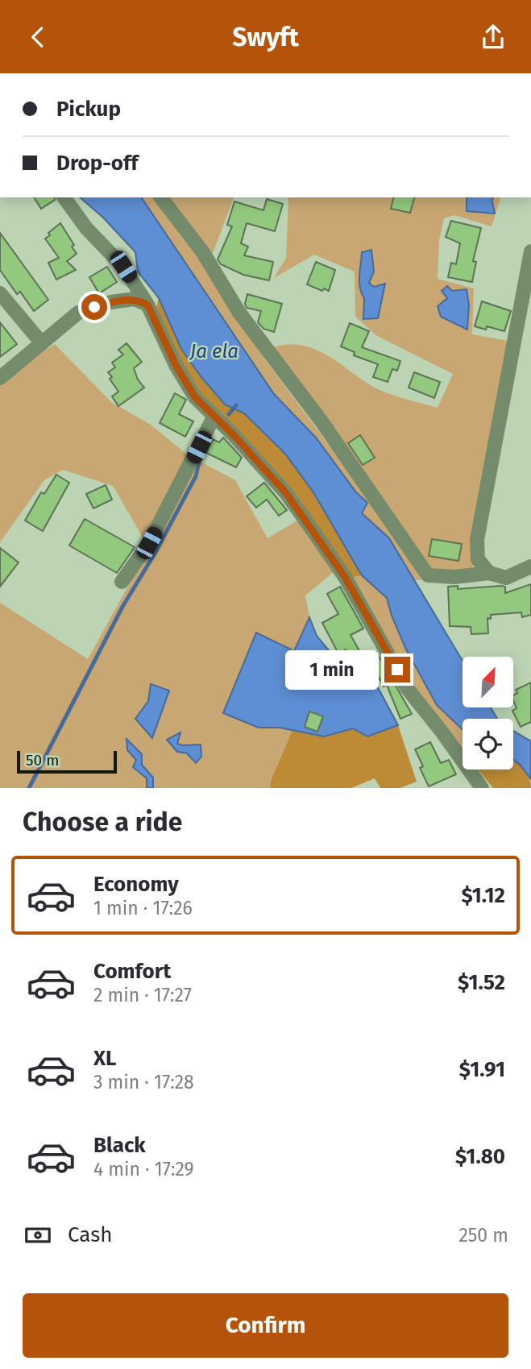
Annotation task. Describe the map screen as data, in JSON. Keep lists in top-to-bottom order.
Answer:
{
  "water": ["Ja ela"],
  "scale_bar": "50 m",
  "north": "top right",
  "page": {
    "header": "Swyft",
    "banner": ["Pickup", "Drop-off"],
    "bubble": "1 min",
    "scale": "50 m",
    "heading": "Choose a ride",
    "list": [
      {
        "name": "Economy",
        "note": "1 min · 17:26",
        "value": "$1.12"
      },
      {
        "name": "Comfort",
        "note": "2 min · 17:27",
        "value": "$1.52"
      },
      {
        "name": "XL",
        "note": "3 min · 17:28",
        "value": "$1.91"
      },
      {
        "name": "Black",
        "note": "4 min · 17:29",
        "value": "$1.80"
      }
    ],
    "pay": ["Cash", "250 m"],
    "buttons": "Confirm"
  }
}
